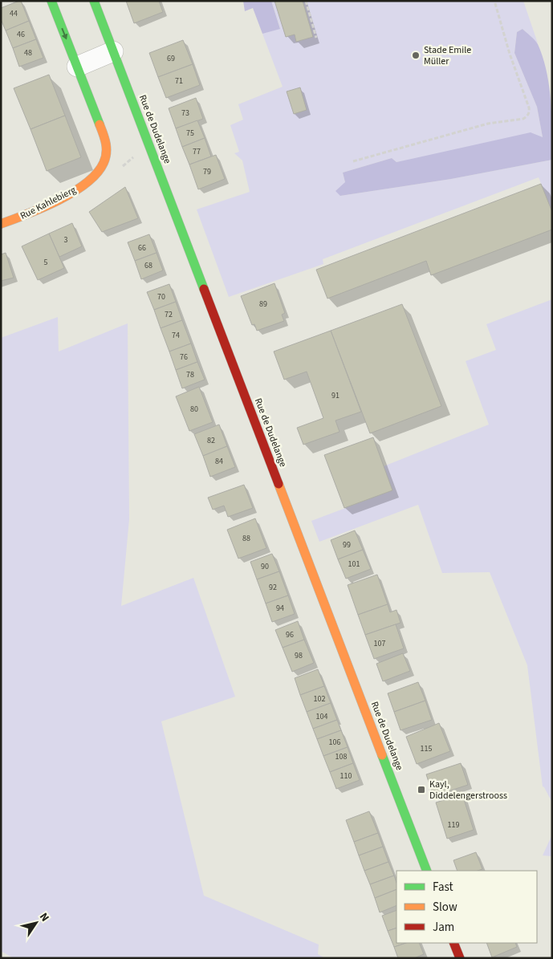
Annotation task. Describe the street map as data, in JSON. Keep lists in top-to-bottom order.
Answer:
{
  "streets": {
    "main road": ["Rue de Dudelange", "Rue Kahlebierg"]
  },
  "places": {
    "other": ["Stade Emile Müller"],
    "transit": ["Kayl, Diddelengerstrooss"]
  },
  "house_numbers": [
    "44",
    "46",
    "48",
    "69",
    "71",
    "73",
    "75",
    "77",
    "79",
    "3",
    "66",
    "5",
    "68",
    "70",
    "89",
    "72",
    "74",
    "76",
    "78",
    "91",
    "80",
    "82",
    "84",
    "88",
    "99",
    "101",
    "90",
    "92",
    "94",
    "96",
    "107",
    "98",
    "102",
    "104",
    "106",
    "115",
    "108",
    "110",
    "119"
  ],
  "legend": ["Fast", "Slow", "Jam"],
  "north": "top right"
}
